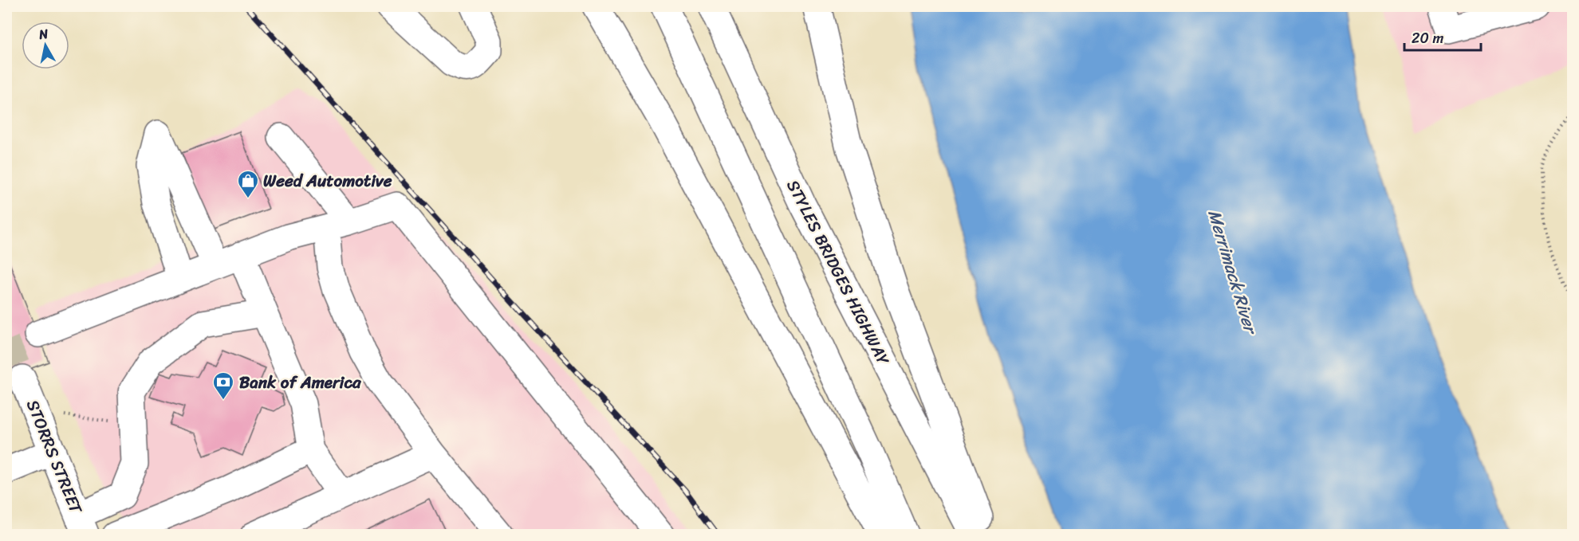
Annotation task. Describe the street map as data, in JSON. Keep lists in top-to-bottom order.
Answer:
{
  "streets": {
    "main road": ["STYLES BRIDGES HIGHWAY", "STORRS STREET"]
  },
  "water": ["Merrimack River"],
  "places": {
    "shop": ["Weed Automotive"],
    "bank": ["Bank of America"]
  },
  "scale_bar": "20 m",
  "north": "top"
}
